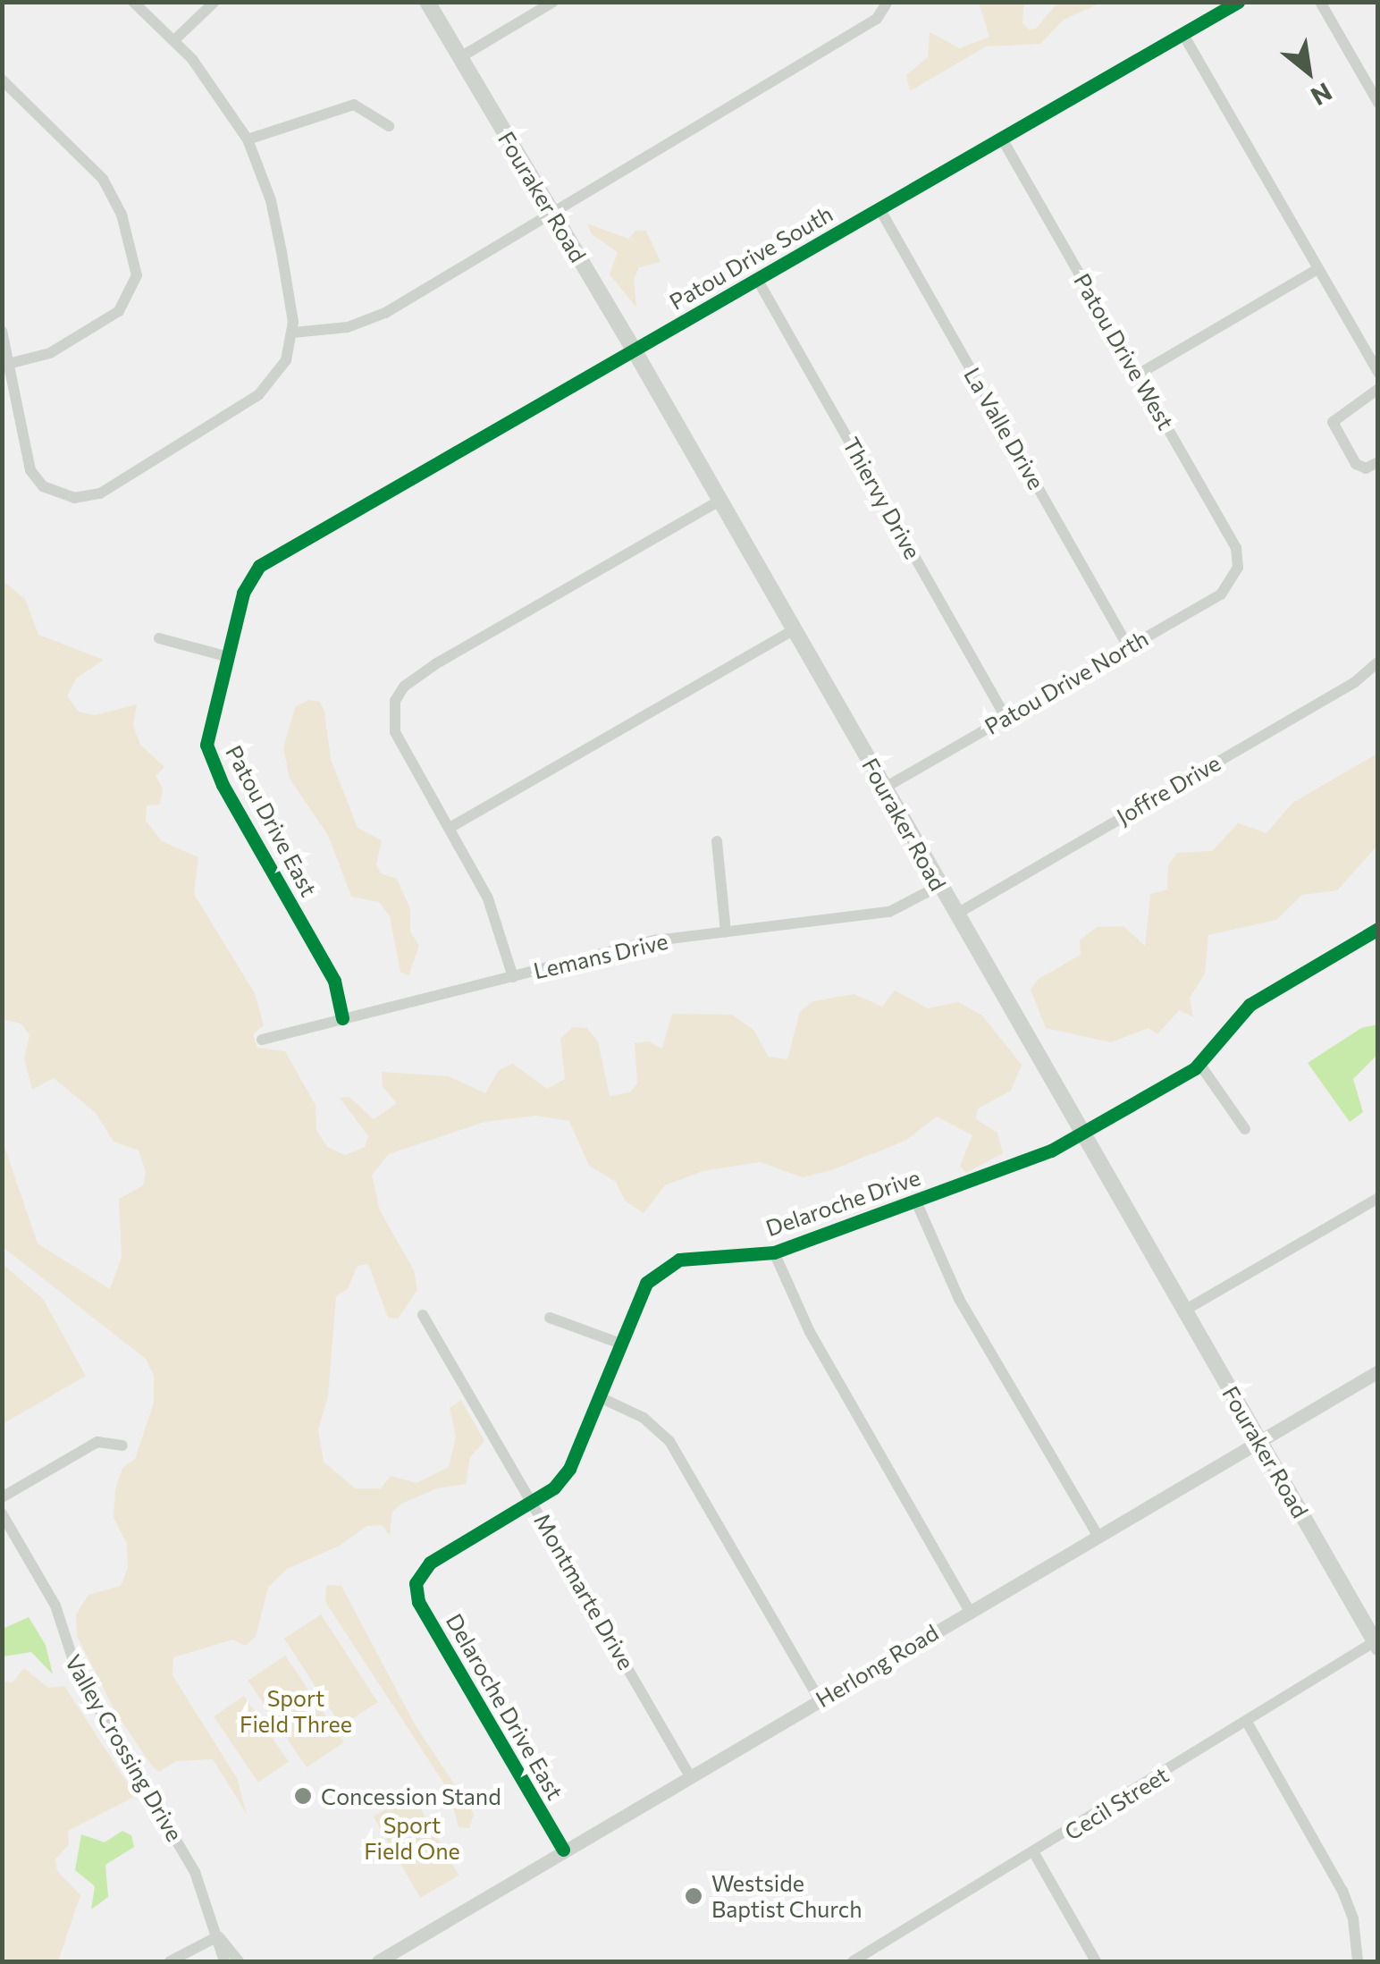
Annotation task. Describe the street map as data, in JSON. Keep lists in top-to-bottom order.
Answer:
{
  "streets": {
    "main road": ["Fouraker Road"],
    "street": [
      "Patou Drive South",
      "Patou Drive West",
      "La Valle Drive",
      "Thiervy Drive",
      "Patou Drive North",
      "Joffre Drive",
      "Patou Drive East",
      "Lemans Drive",
      "Delaroche Drive",
      "Montmarte Drive",
      "Herlong Road",
      "Delaroche Drive East",
      "Valley Crossing Drive",
      "Cecil Street"
    ]
  },
  "crossings": [
    ["Fouraker Road", "Patou Drive South"],
    ["Fouraker Road", "Patou Drive North"],
    ["Fouraker Road", "Joffre Drive"],
    ["Fouraker Road", "Lemans Drive"],
    ["Fouraker Road", "Delaroche Drive"],
    ["Fouraker Road", "Herlong Road"],
    ["Fouraker Road", "Cecil Street"],
    ["Patou Drive South", "Patou Drive West"],
    ["Patou Drive South", "La Valle Drive"],
    ["Patou Drive South", "Thiervy Drive"],
    ["Patou Drive South", "Patou Drive East"],
    ["Patou Drive West", "Patou Drive North"],
    ["La Valle Drive", "Patou Drive North"],
    ["Thiervy Drive", "Patou Drive North"],
    ["Patou Drive East", "Lemans Drive"],
    ["Delaroche Drive", "Montmarte Drive"],
    ["Delaroche Drive", "Delaroche Drive East"],
    ["Montmarte Drive", "Herlong Road"],
    ["Herlong Road", "Delaroche Drive East"]
  ],
  "parks": ["Sport Field Three", "Sport Field One"],
  "places": ["Concession Stand", "Westside Baptist Church"],
  "north": "bottom right"
}
